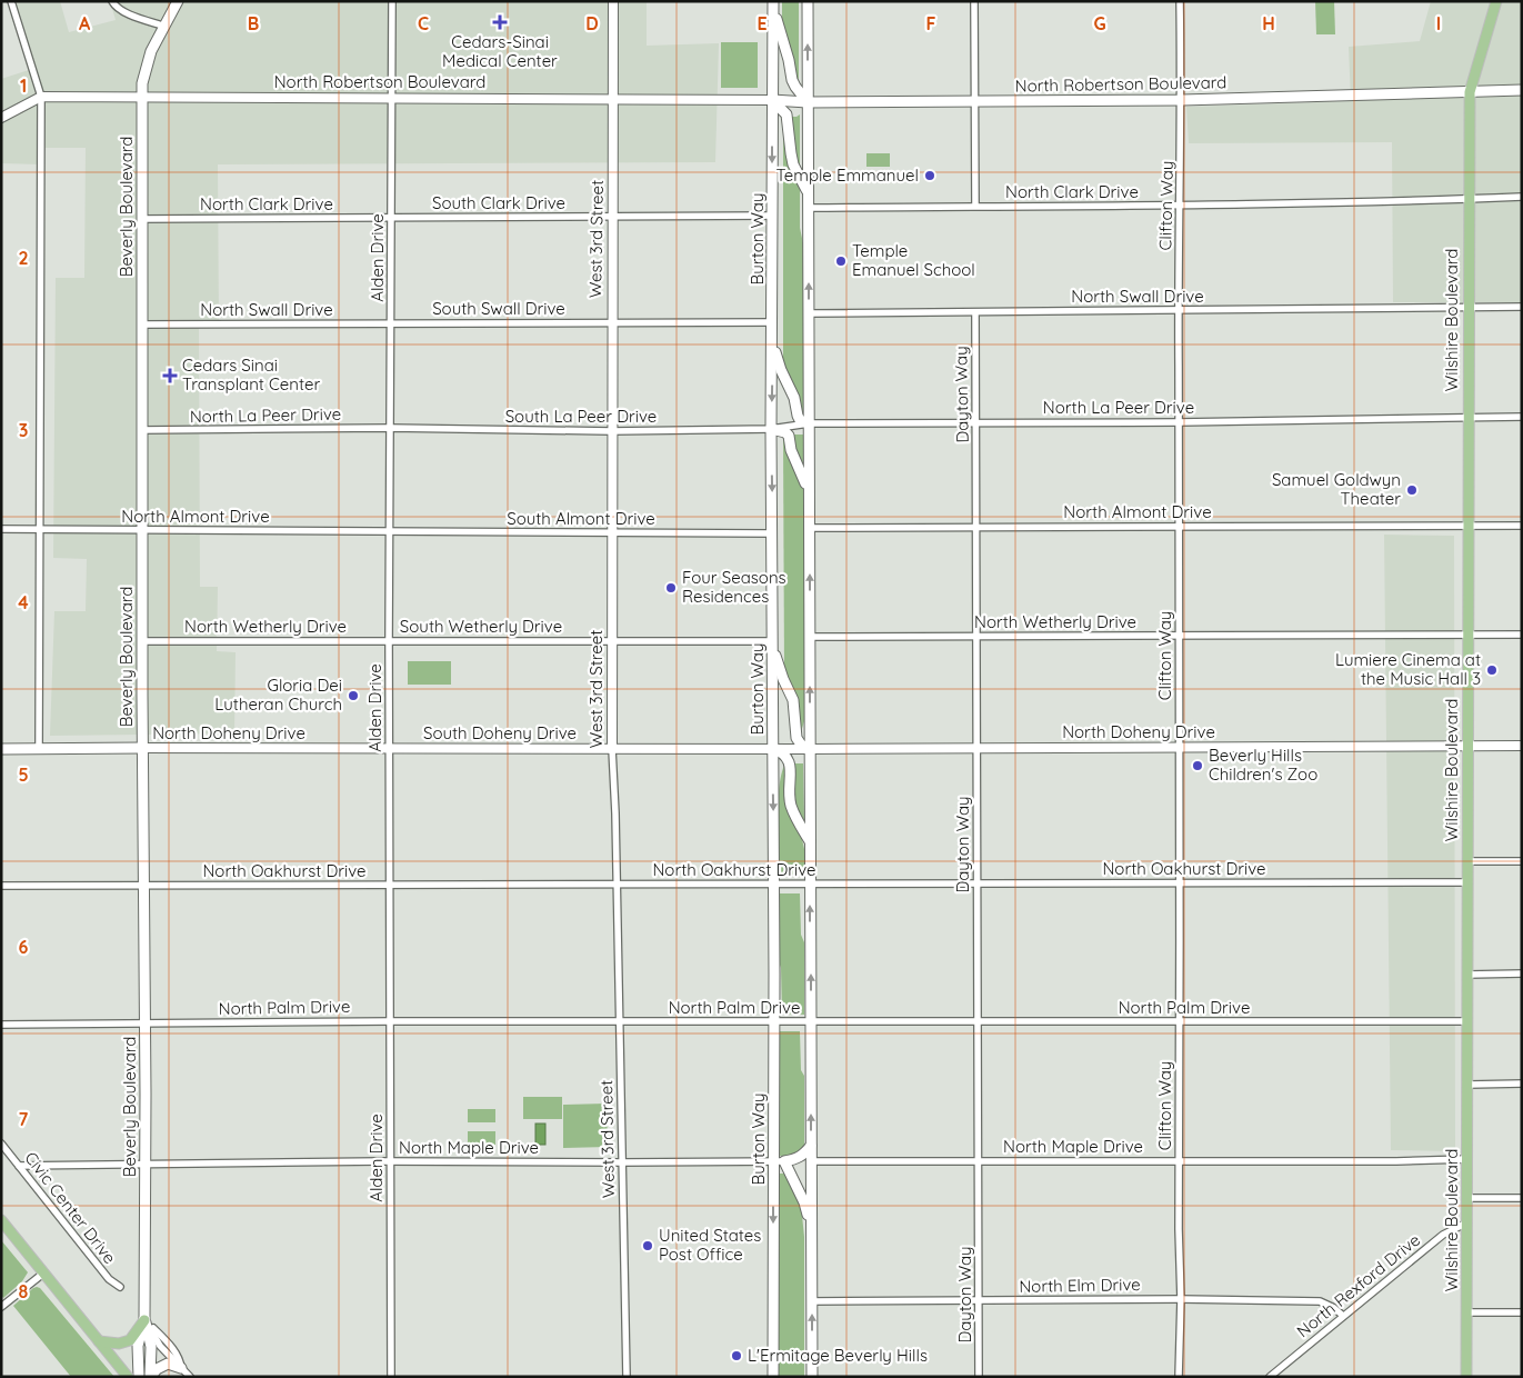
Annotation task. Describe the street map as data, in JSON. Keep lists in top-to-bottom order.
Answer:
{
  "streets": {
    "main road": [
      "North Robertson Boulevard",
      "Beverly Boulevard",
      "Burton Way",
      "Wilshire Boulevard",
      "North Doheny Drive"
    ],
    "street": [
      "North Clark Drive",
      "South Clark Drive",
      "Clifton Way",
      "West 3rd Street",
      "Alden Drive",
      "North Swall Drive",
      "South Swall Drive",
      "Dayton Way",
      "North La Peer Drive",
      "South La Peer Drive",
      "North Almont Drive",
      "South Almont Drive",
      "North Wetherly Drive",
      "South Wetherly Drive",
      "South Doheny Drive",
      "North Oakhurst Drive",
      "North Palm Drive",
      "North Maple Drive",
      "Civic Center Drive",
      "North Elm Drive",
      "North Rexford Drive"
    ]
  },
  "crossings": [
    ["North Robertson Boulevard", "Clifton Way"],
    ["North Robertson Boulevard", "Beverly Boulevard"],
    ["North Robertson Boulevard", "West 3rd Street"],
    ["North Robertson Boulevard", "Burton Way"],
    ["North Robertson Boulevard", "Alden Drive"],
    ["North Robertson Boulevard", "Wilshire Boulevard"],
    ["North Clark Drive", "South Clark Drive"],
    ["North Clark Drive", "Clifton Way"],
    ["North Clark Drive", "Beverly Boulevard"],
    ["North Clark Drive", "Alden Drive"],
    ["North Clark Drive", "Wilshire Boulevard"],
    ["South Clark Drive", "West 3rd Street"],
    ["South Clark Drive", "Burton Way"],
    ["South Clark Drive", "Alden Drive"],
    ["Clifton Way", "North Swall Drive"],
    ["Clifton Way", "North La Peer Drive"],
    ["Clifton Way", "North Almont Drive"],
    ["Clifton Way", "North Wetherly Drive"],
    ["Clifton Way", "North Doheny Drive"],
    ["Clifton Way", "North Oakhurst Drive"],
    ["Clifton Way", "North Palm Drive"],
    ["Clifton Way", "North Maple Drive"],
    ["Clifton Way", "North Elm Drive"],
    ["Beverly Boulevard", "North Swall Drive"],
    ["Beverly Boulevard", "North La Peer Drive"],
    ["Beverly Boulevard", "North Almont Drive"],
    ["Beverly Boulevard", "North Wetherly Drive"],
    ["Beverly Boulevard", "North Doheny Drive"],
    ["Beverly Boulevard", "North Oakhurst Drive"],
    ["Beverly Boulevard", "North Palm Drive"],
    ["Beverly Boulevard", "North Maple Drive"],
    ["West 3rd Street", "South Swall Drive"],
    ["West 3rd Street", "South La Peer Drive"],
    ["West 3rd Street", "South Almont Drive"],
    ["West 3rd Street", "South Wetherly Drive"],
    ["West 3rd Street", "South Doheny Drive"],
    ["West 3rd Street", "North Oakhurst Drive"],
    ["West 3rd Street", "North Palm Drive"],
    ["West 3rd Street", "North Maple Drive"],
    ["Burton Way", "South Swall Drive"],
    ["Burton Way", "North La Peer Drive"],
    ["Burton Way", "South La Peer Drive"],
    ["Burton Way", "South Almont Drive"],
    ["Burton Way", "South Wetherly Drive"],
    ["Burton Way", "South Doheny Drive"],
    ["Burton Way", "North Oakhurst Drive"],
    ["Burton Way", "North Palm Drive"],
    ["Burton Way", "North Maple Drive"],
    ["Alden Drive", "North Swall Drive"],
    ["Alden Drive", "South Swall Drive"],
    ["Alden Drive", "North La Peer Drive"],
    ["Alden Drive", "South La Peer Drive"],
    ["Alden Drive", "North Almont Drive"],
    ["Alden Drive", "South Almont Drive"],
    ["Alden Drive", "North Wetherly Drive"],
    ["Alden Drive", "South Wetherly Drive"],
    ["Alden Drive", "North Doheny Drive"],
    ["Alden Drive", "South Doheny Drive"],
    ["Alden Drive", "North Oakhurst Drive"],
    ["Alden Drive", "North Palm Drive"],
    ["Alden Drive", "North Maple Drive"],
    ["North Swall Drive", "South Swall Drive"],
    ["North Swall Drive", "Wilshire Boulevard"],
    ["North Swall Drive", "Dayton Way"],
    ["Wilshire Boulevard", "North La Peer Drive"],
    ["Wilshire Boulevard", "North Almont Drive"],
    ["Wilshire Boulevard", "North Wetherly Drive"],
    ["Wilshire Boulevard", "North Doheny Drive"],
    ["Wilshire Boulevard", "North Oakhurst Drive"],
    ["Wilshire Boulevard", "North Palm Drive"],
    ["Wilshire Boulevard", "North Maple Drive"],
    ["Wilshire Boulevard", "North Rexford Drive"],
    ["Dayton Way", "North La Peer Drive"],
    ["Dayton Way", "North Almont Drive"],
    ["Dayton Way", "North Wetherly Drive"],
    ["Dayton Way", "North Doheny Drive"],
    ["Dayton Way", "North Oakhurst Drive"],
    ["Dayton Way", "North Palm Drive"],
    ["Dayton Way", "North Maple Drive"],
    ["Dayton Way", "North Elm Drive"],
    ["North La Peer Drive", "South La Peer Drive"],
    ["North Almont Drive", "South Almont Drive"],
    ["North Wetherly Drive", "South Wetherly Drive"],
    ["North Doheny Drive", "South Doheny Drive"],
    ["North Maple Drive", "Civic Center Drive"],
    ["North Elm Drive", "North Rexford Drive"]
  ],
  "places": {
    "health": ["Cedars-Sinai Medical Center", "Cedars Sinai Transplant Center"],
    "other": [
      "Temple Emmanuel",
      "Temple Emanuel School",
      "Samuel Goldwyn Theater",
      "Four Seasons Residences",
      "Lumiere Cinema at the Music Hall 3",
      "Gloria Dei Lutheran Church",
      "Beverly Hills Children's Zoo",
      "United States Post Office",
      "L'Ermitage Beverly Hills"
    ]
  },
  "grid": {
    "columns": [
      "A",
      "B",
      "C",
      "D",
      "E",
      "F",
      "G",
      "H",
      "I"
    ],
    "rows": [
      "1",
      "2",
      "3",
      "4",
      "5",
      "6",
      "7",
      "8"
    ]
  }
}
